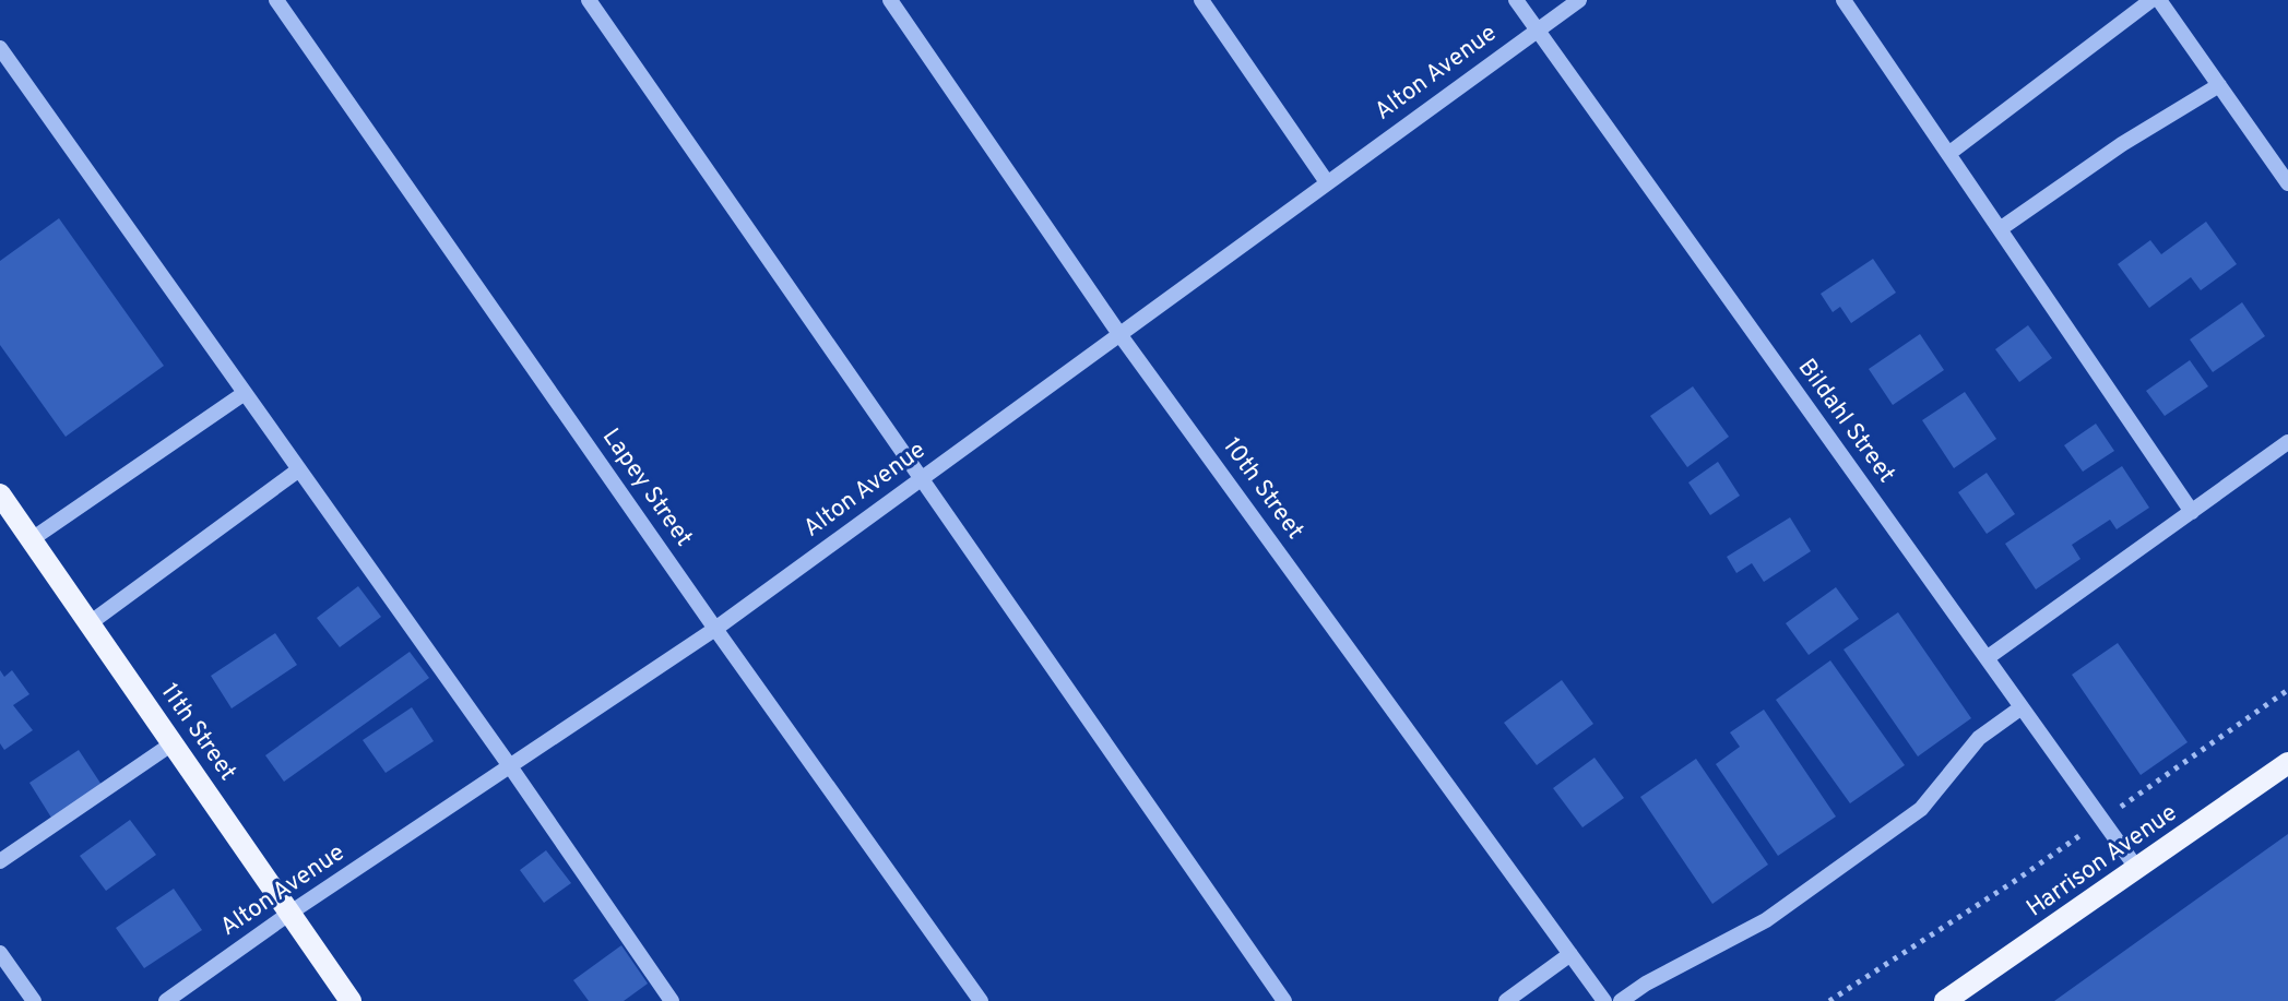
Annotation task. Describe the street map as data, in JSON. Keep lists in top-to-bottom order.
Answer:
{
  "streets": {
    "main road": ["11th Street", "Harrison Avenue"],
    "street": [
      "Alton Avenue",
      "Bildahl Street",
      "Lapey Street",
      "10th Street"
    ]
  },
  "crossings": [
    ["Alton Avenue", "Bildahl Street"],
    ["Alton Avenue", "Lapey Street"],
    ["Alton Avenue", "10th Street"],
    ["Alton Avenue", "11th Street"],
    ["Bildahl Street", "Harrison Avenue"]
  ]
}
